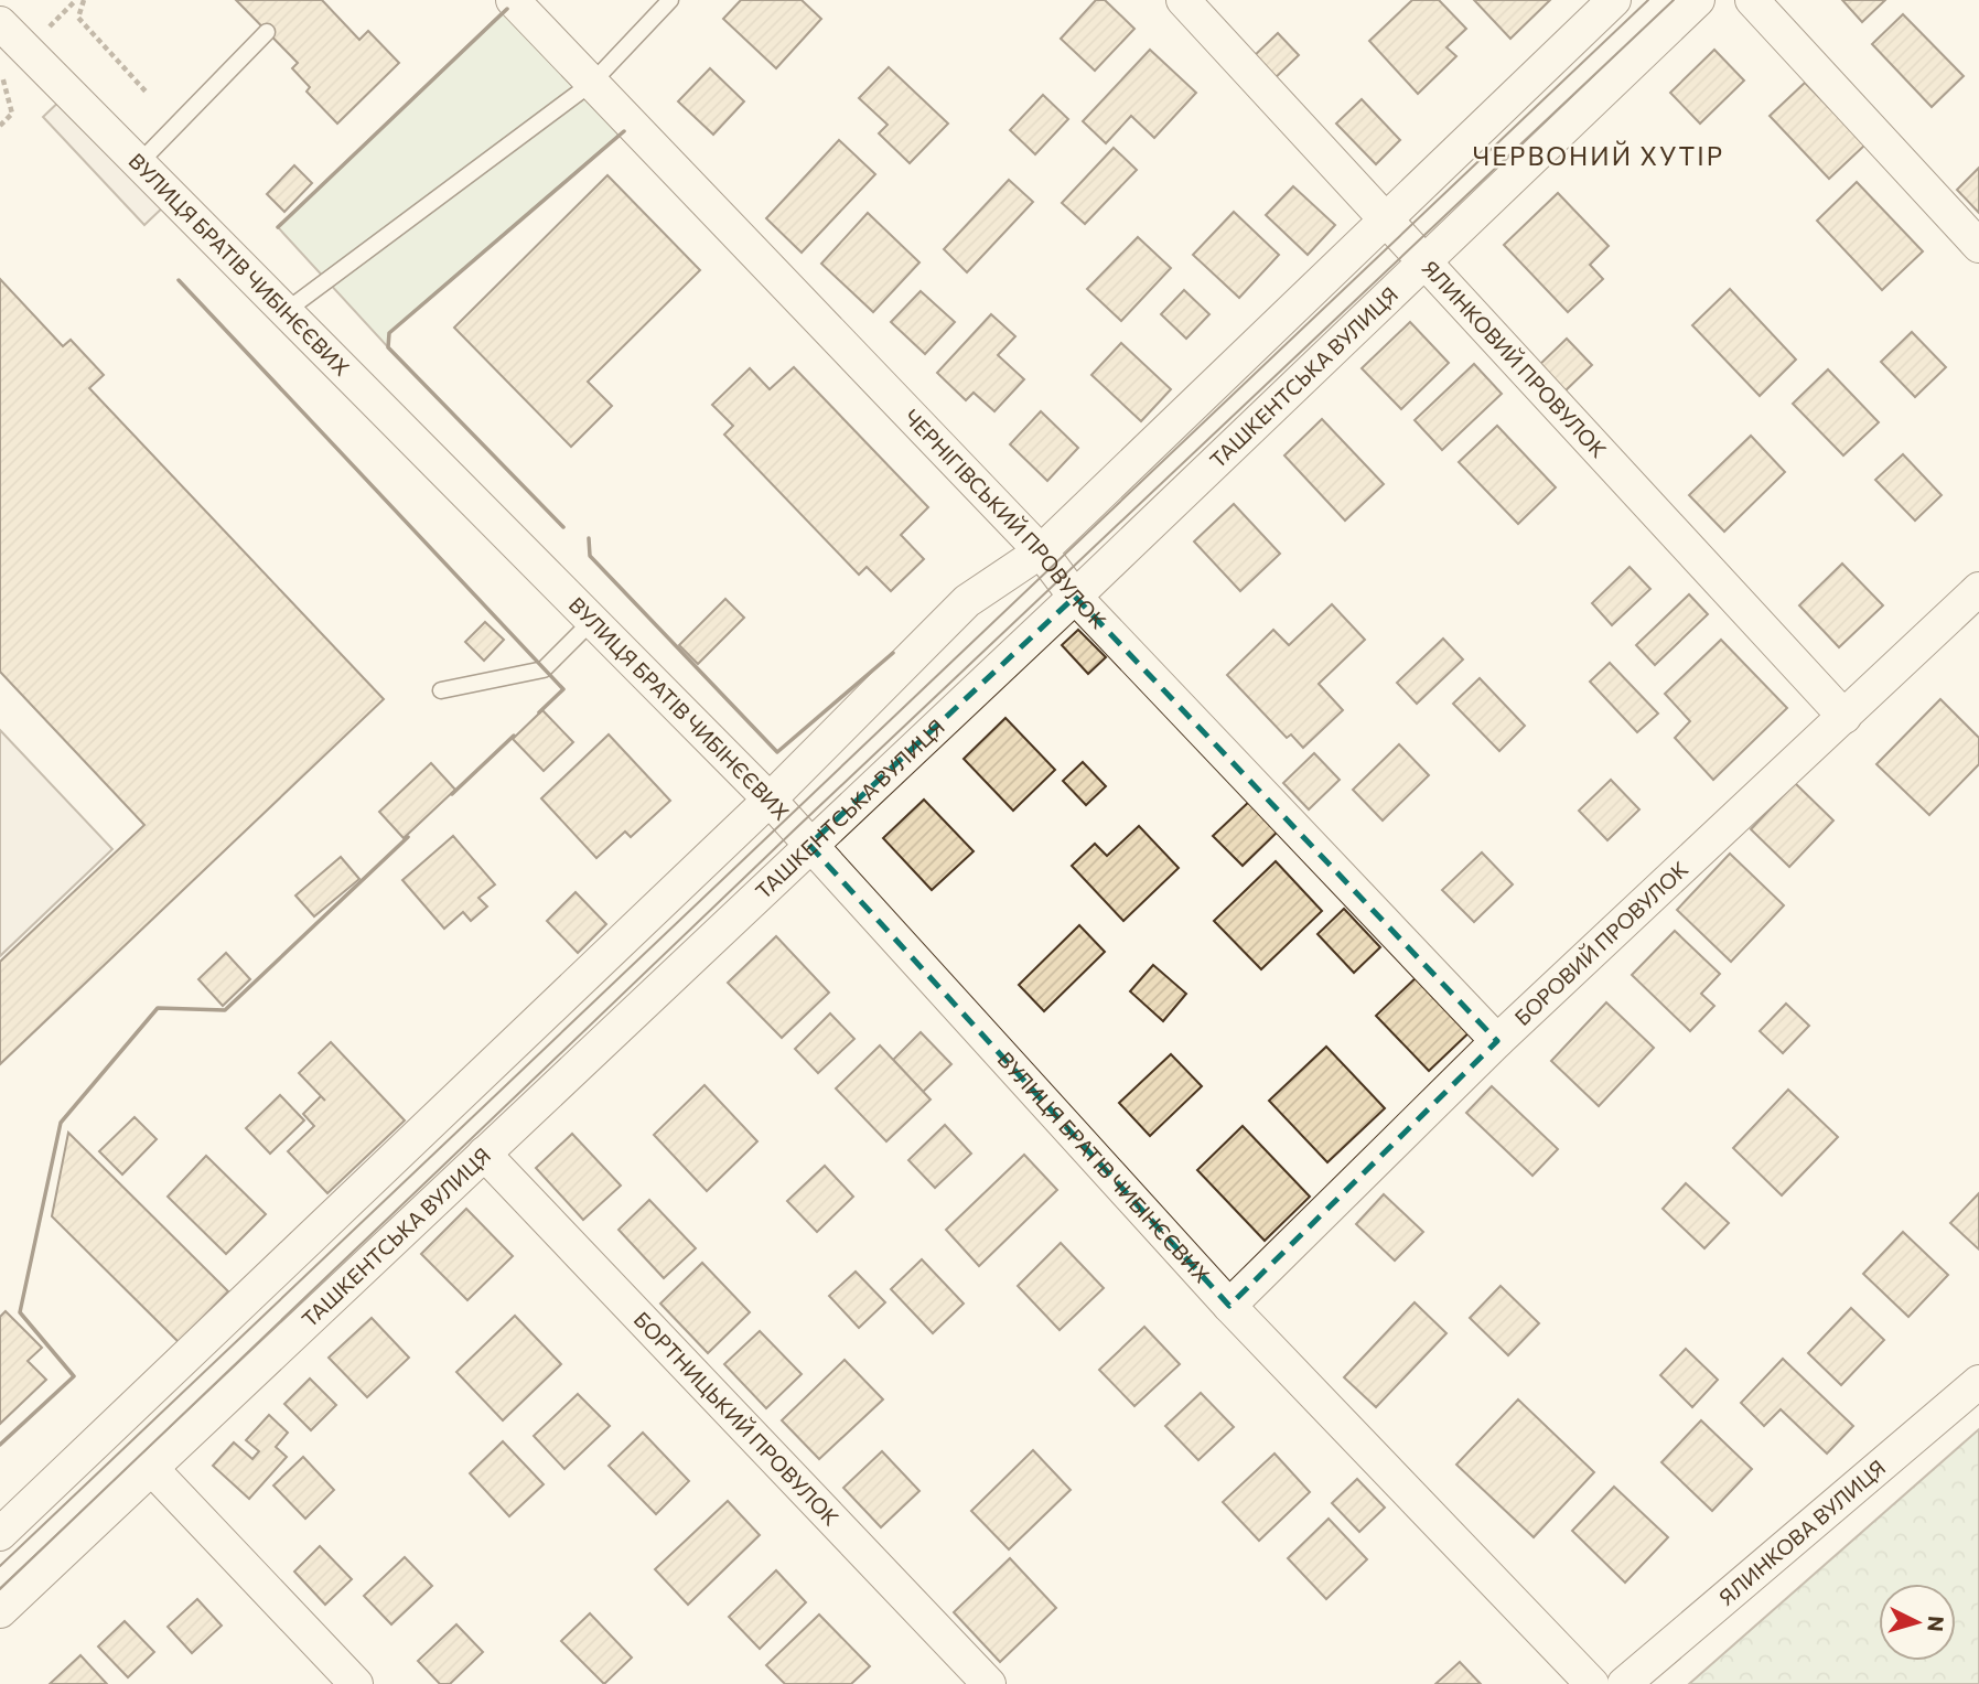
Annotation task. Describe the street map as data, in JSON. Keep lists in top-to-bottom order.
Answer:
{
  "streets": {
    "street": [
      "ВУЛИЦЯ БРАТІВ ЧИБІНЄЄВИХ",
      "ЯЛИНКОВИЙ ПРОВУЛОК",
      "ТАШКЕНТСЬКА ВУЛИЦЯ",
      "ЧЕРНІГІВСЬКИЙ ПРОВУЛОК",
      "БОРОВИЙ ПРОВУЛОК",
      "БОРТНИЦЬКИЙ ПРОВУЛОК",
      "ЯЛИНКОВА ВУЛИЦЯ"
    ]
  },
  "crossings": [
    ["ВУЛИЦЯ БРАТІВ ЧИБІНЄЄВИХ", "ТАШКЕНТСЬКА ВУЛИЦЯ"],
    ["ВУЛИЦЯ БРАТІВ ЧИБІНЄЄВИХ", "БОРОВИЙ ПРОВУЛОК"],
    ["ЯЛИНКОВИЙ ПРОВУЛОК", "ТАШКЕНТСЬКА ВУЛИЦЯ"],
    ["ЯЛИНКОВИЙ ПРОВУЛОК", "БОРОВИЙ ПРОВУЛОК"],
    ["ТАШКЕНТСЬКА ВУЛИЦЯ", "ЧЕРНІГІВСЬКИЙ ПРОВУЛОК"],
    ["ТАШКЕНТСЬКА ВУЛИЦЯ", "БОРТНИЦЬКИЙ ПРОВУЛОК"],
    ["ЧЕРНІГІВСЬКИЙ ПРОВУЛОК", "БОРОВИЙ ПРОВУЛОК"]
  ],
  "districts": ["ЧЕРВОНИЙ ХУТІР"],
  "north": "right"
}
